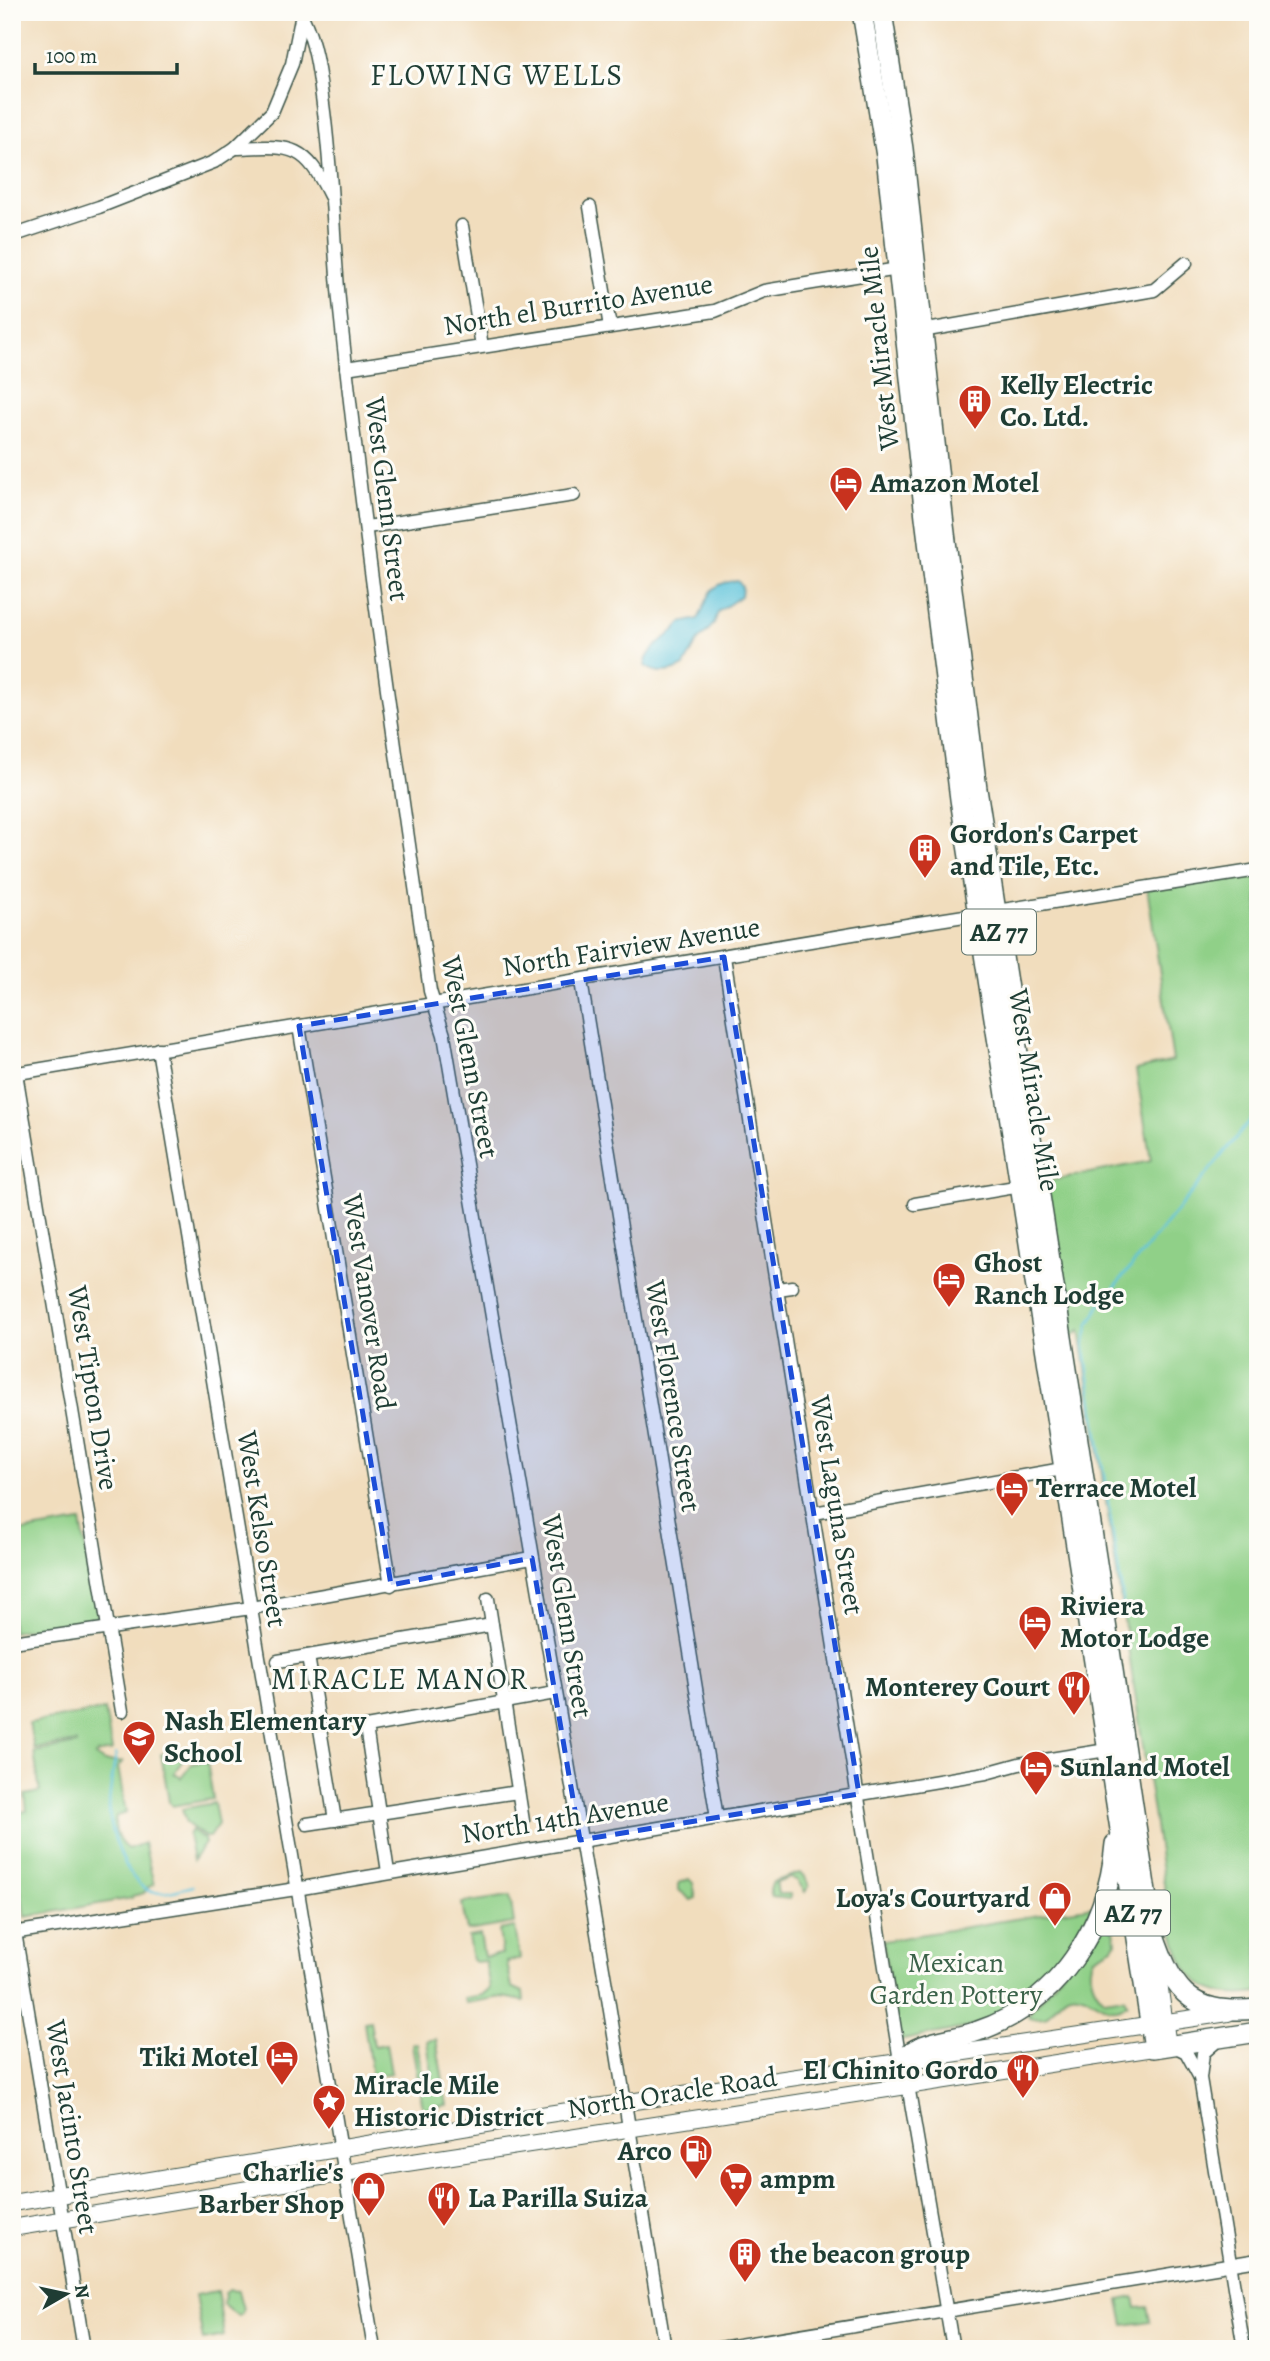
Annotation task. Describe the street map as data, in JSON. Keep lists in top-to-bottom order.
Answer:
{
  "streets": {
    "highway": ["West Miracle Mile", "AZ 77", "North Oracle Road"],
    "street": [
      "North el Burrito Avenue",
      "West Glenn Street",
      "North Fairview Avenue",
      "West Vanover Road",
      "West Tipton Drive",
      "West Florence Street",
      "West Laguna Street",
      "West Kelso Street",
      "North 14th Avenue",
      "West Jacinto Street"
    ]
  },
  "crossings": [
    ["North el Burrito Avenue", "West Miracle Mile"],
    ["North el Burrito Avenue", "West Glenn Street"],
    ["West Miracle Mile", "AZ 77"],
    ["West Miracle Mile", "North Fairview Avenue"],
    ["West Miracle Mile", "North 14th Avenue"],
    ["West Miracle Mile", "North Oracle Road"],
    ["West Glenn Street", "North Fairview Avenue"],
    ["West Glenn Street", "North 14th Avenue"],
    ["West Glenn Street", "North Oracle Road"],
    ["AZ 77", "North Oracle Road"],
    ["North Fairview Avenue", "West Vanover Road"],
    ["North Fairview Avenue", "West Tipton Drive"],
    ["North Fairview Avenue", "West Florence Street"],
    ["North Fairview Avenue", "West Laguna Street"],
    ["North Fairview Avenue", "West Kelso Street"],
    ["West Florence Street", "North 14th Avenue"],
    ["West Laguna Street", "North 14th Avenue"],
    ["West Laguna Street", "North Oracle Road"],
    ["West Kelso Street", "North 14th Avenue"],
    ["West Kelso Street", "North Oracle Road"],
    ["North 14th Avenue", "West Jacinto Street"],
    ["North Oracle Road", "West Jacinto Street"]
  ],
  "districts": ["FLOWING WELLS", "MIRACLE MANOR"],
  "parks": ["Mexican Garden Pottery"],
  "places": {
    "building": ["Kelly Electric Co. Ltd.", "Gordon's Carpet and Tile, Etc.", "the beacon group"],
    "hotel": [
      "Amazon Motel",
      "Ghost Ranch Lodge",
      "Terrace Motel",
      "Riviera Motor Lodge",
      "Sunland Motel",
      "Tiki Motel"
    ],
    "restaurant": ["Monterey Court", "El Chinito Gordo", "La Parilla Suiza"],
    "school or university": ["Nash Elementary School"],
    "shop": ["Loya's Courtyard", "Charlie's Barber Shop"],
    "place": ["Miracle Mile Historic District"],
    "fuel station": ["Arco"],
    "supermarket": ["ampm"]
  },
  "scale_bar": "100 m",
  "north": "right"
}
